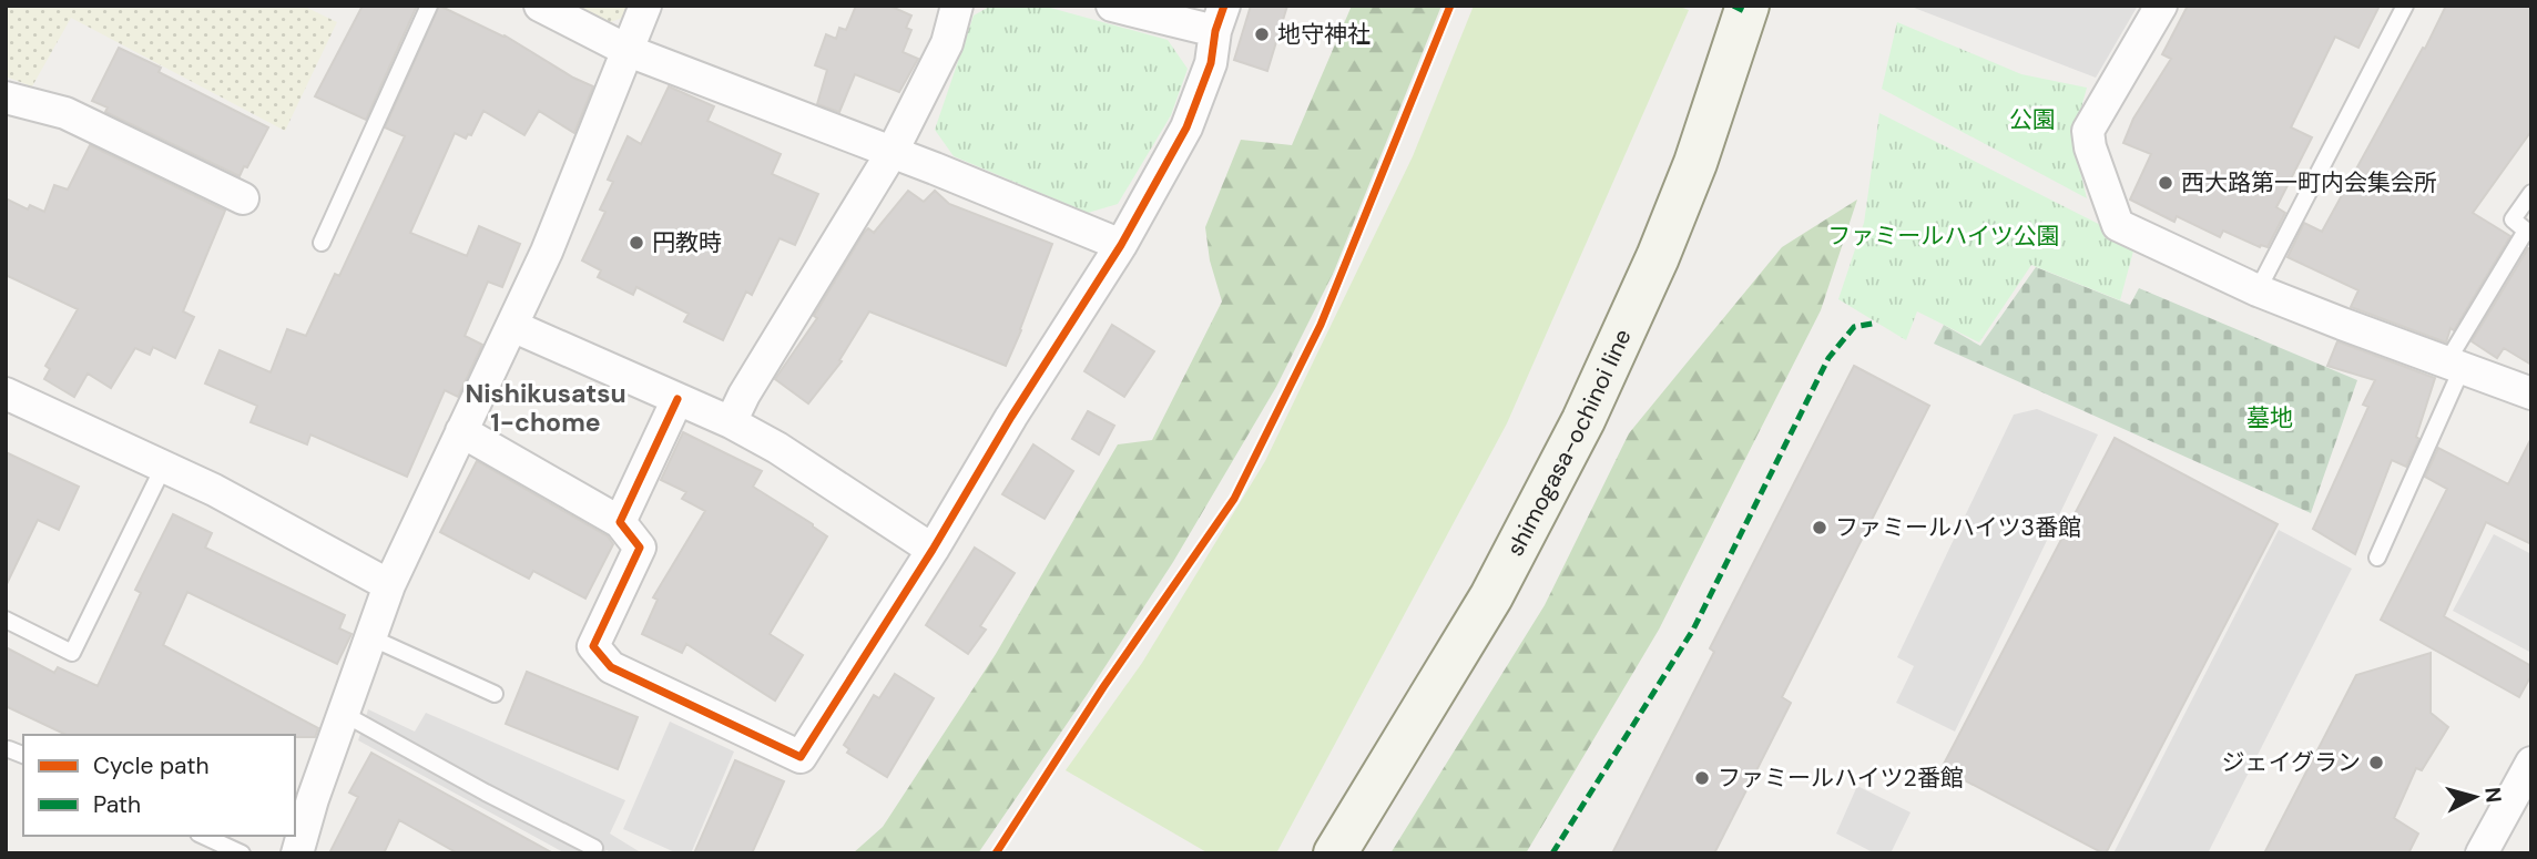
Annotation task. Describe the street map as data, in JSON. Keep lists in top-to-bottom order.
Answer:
{
  "streets": {
    "main road": ["shimogasa-ochinoi line"]
  },
  "districts": ["Nishikusatsu 1-chome"],
  "parks": ["公園", "ファミールハイツ公園", "墓地"],
  "places": [
    "地守神社",
    "西大路第一町内会集会所",
    "円教時",
    "ファミールハイツ3番館",
    "ジェイグラン",
    "ファミールハイツ2番館"
  ],
  "legend": ["Cycle path", "Path"],
  "north": "right"
}
